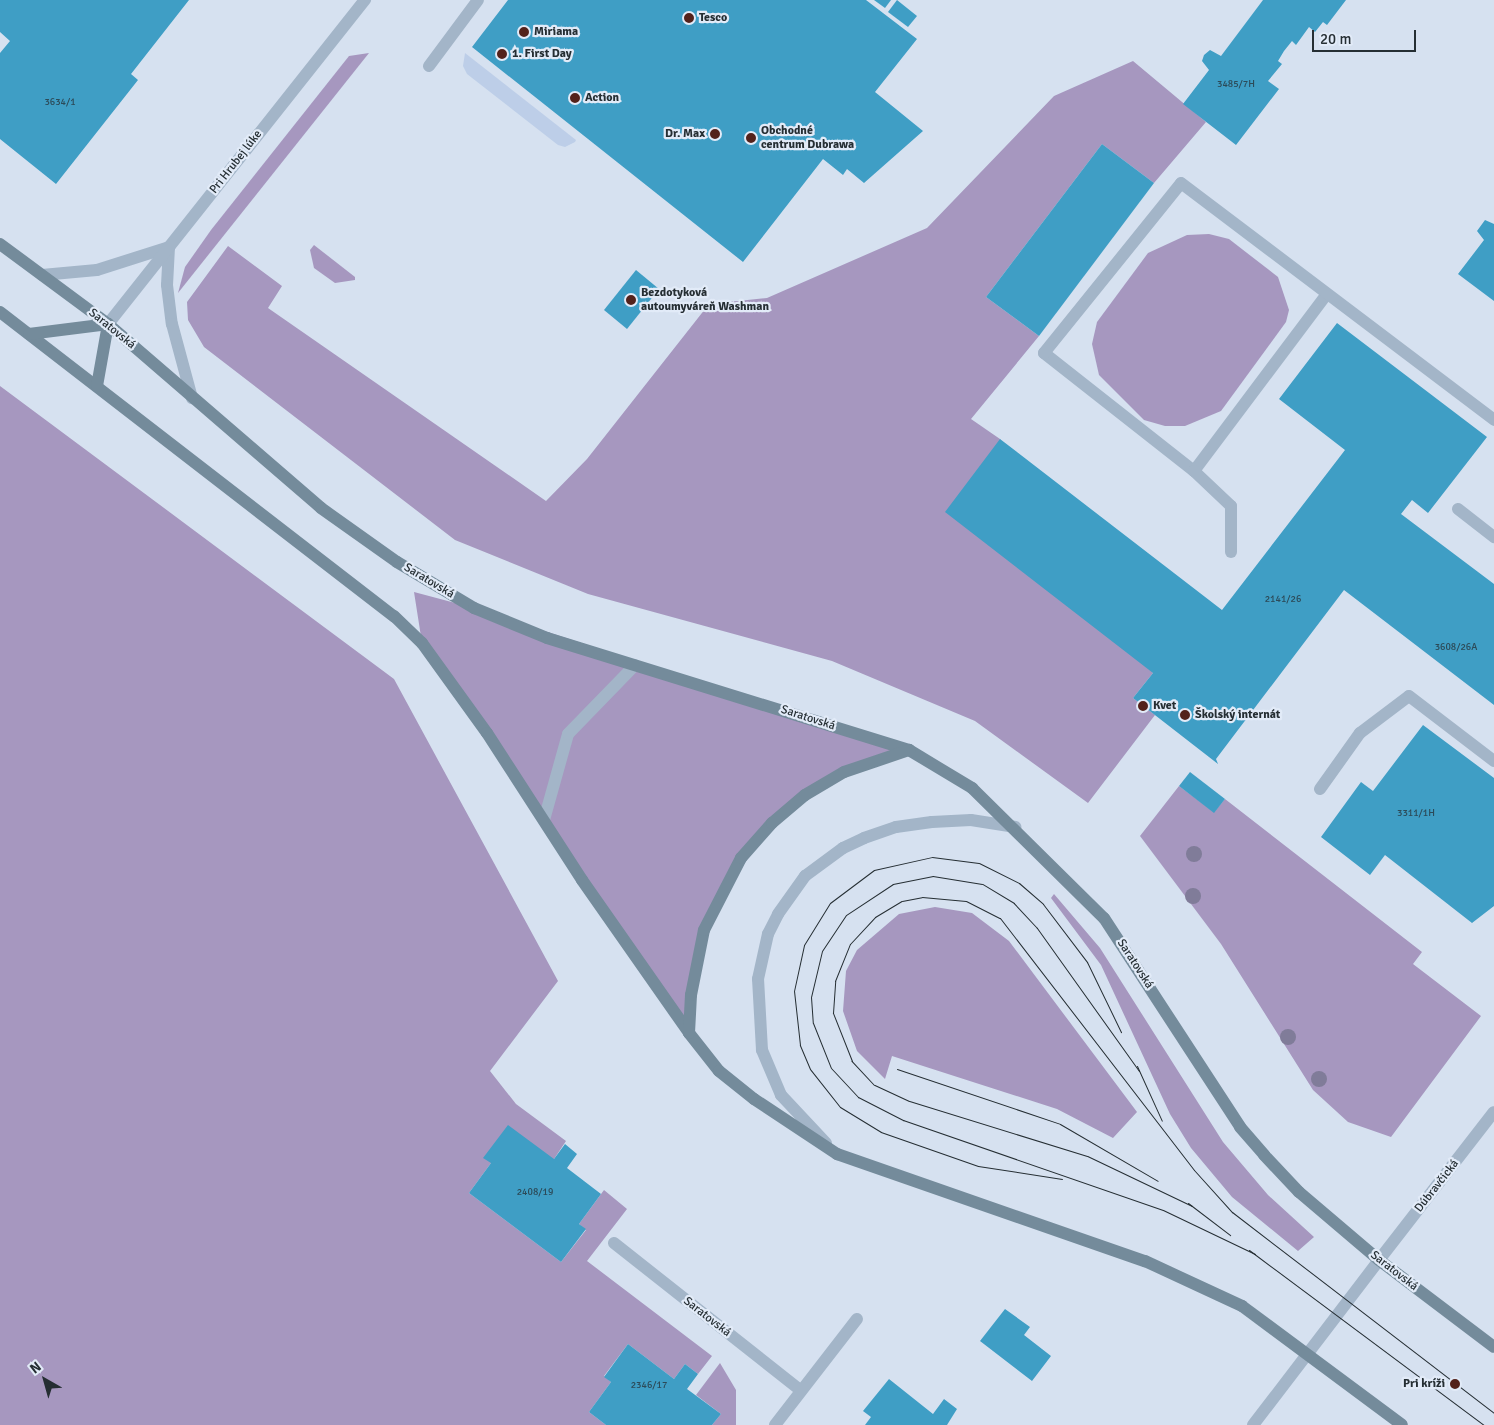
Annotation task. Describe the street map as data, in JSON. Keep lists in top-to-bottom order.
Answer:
{
  "streets": {
    "main road": ["Saratovská"],
    "street": ["Pri Hrubej lúke", "Dúbravčická"]
  },
  "crossings": [
    ["Pri Hrubej lúke", "Saratovská"],
    ["Saratovská", "Dúbravčická"]
  ],
  "places": [
    "Tesco",
    "Miriama",
    "1. First Day",
    "Action",
    "Dr. Max",
    "Obchodné centrum Dubrawa",
    "Bezdotyková autoumyváreň Washman",
    "Kvet",
    "Školský internát",
    "Pri kríži"
  ],
  "house_numbers": [
    "3485/7H",
    "3634/1",
    "2141/26",
    "3608/26A",
    "3311/1H",
    "2408/19",
    "2346/17"
  ],
  "scale_bar": "20 m",
  "north": "top left"
}
